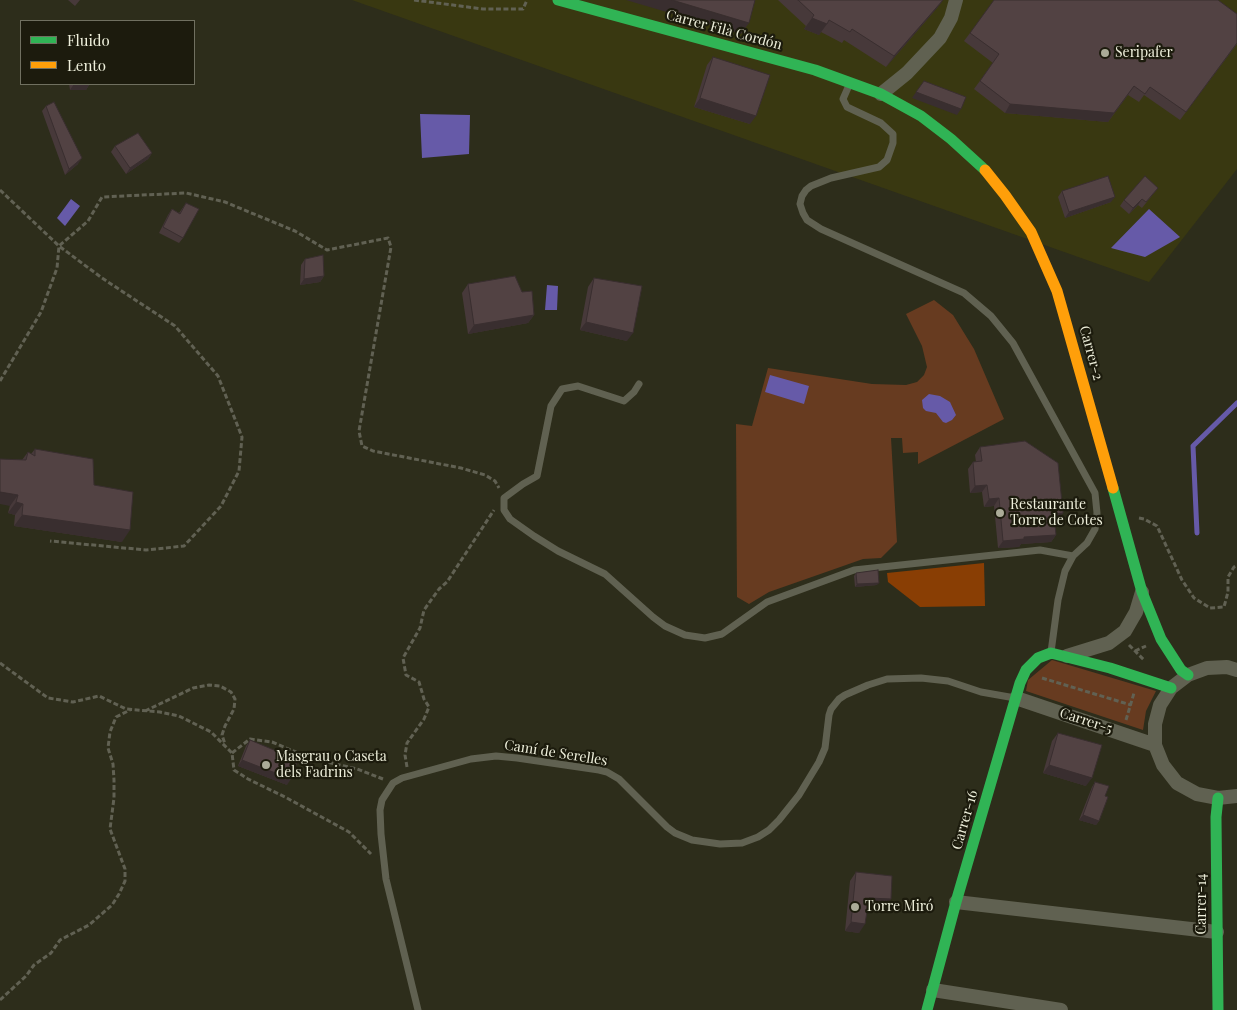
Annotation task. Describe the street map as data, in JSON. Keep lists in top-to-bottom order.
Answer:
{
  "streets": {
    "street": [
      "Carrer Filà Cordón",
      "Carrer-2",
      "Carrer-5",
      "Carrer-16",
      "Carrer-14"
    ],
    "lane": ["Camí de Serelles"]
  },
  "crossings": [
    ["Carrer Filà Cordón", "Carrer-2"],
    ["Carrer-5", "Camí de Serelles"],
    ["Carrer-5", "Carrer-16"],
    ["Camí de Serelles", "Carrer-16"]
  ],
  "places": [
    "Seripafer",
    "Restaurante Torre de Cotes",
    "Masgrau o Caseta dels Fadrins",
    "Torre Miró"
  ],
  "legend": ["Fluido", "Lento"]
}
